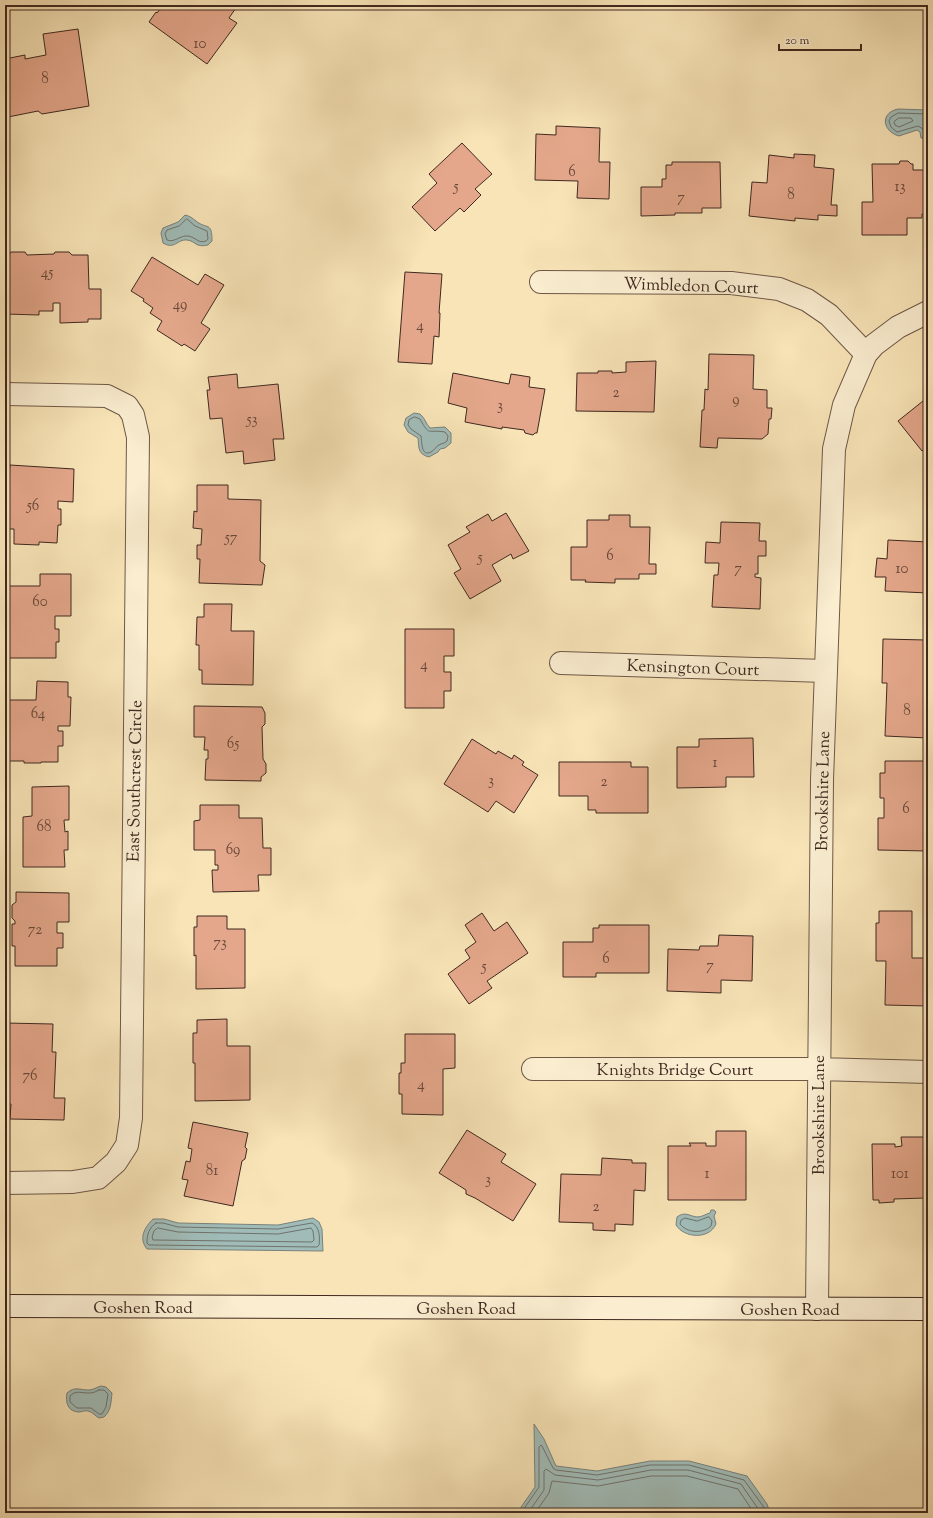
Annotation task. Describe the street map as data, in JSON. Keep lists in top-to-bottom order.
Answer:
{
  "streets": {
    "street": [
      "Wimbledon Court",
      "Kensington Court",
      "East Southcrest Circle",
      "Brookshire Lane",
      "Knights Bridge Court",
      "Goshen Road"
    ]
  },
  "crossings": [
    ["Wimbledon Court", "Brookshire Lane"],
    ["Kensington Court", "Brookshire Lane"],
    ["Brookshire Lane", "Knights Bridge Court"],
    ["Brookshire Lane", "Goshen Road"]
  ],
  "house_numbers": [
    "10",
    "8",
    "6",
    "5",
    "13",
    "8",
    "7",
    "45",
    "49",
    "4",
    "2",
    "9",
    "3",
    "53",
    "56",
    "57",
    "6",
    "5",
    "7",
    "10",
    "60",
    "4",
    "8",
    "64",
    "65",
    "1",
    "3",
    "2",
    "6",
    "68",
    "69",
    "72",
    "73",
    "6",
    "7",
    "5",
    "76",
    "4",
    "81",
    "1",
    "101",
    "3",
    "2"
  ],
  "scale_bar": "20 m"
}
